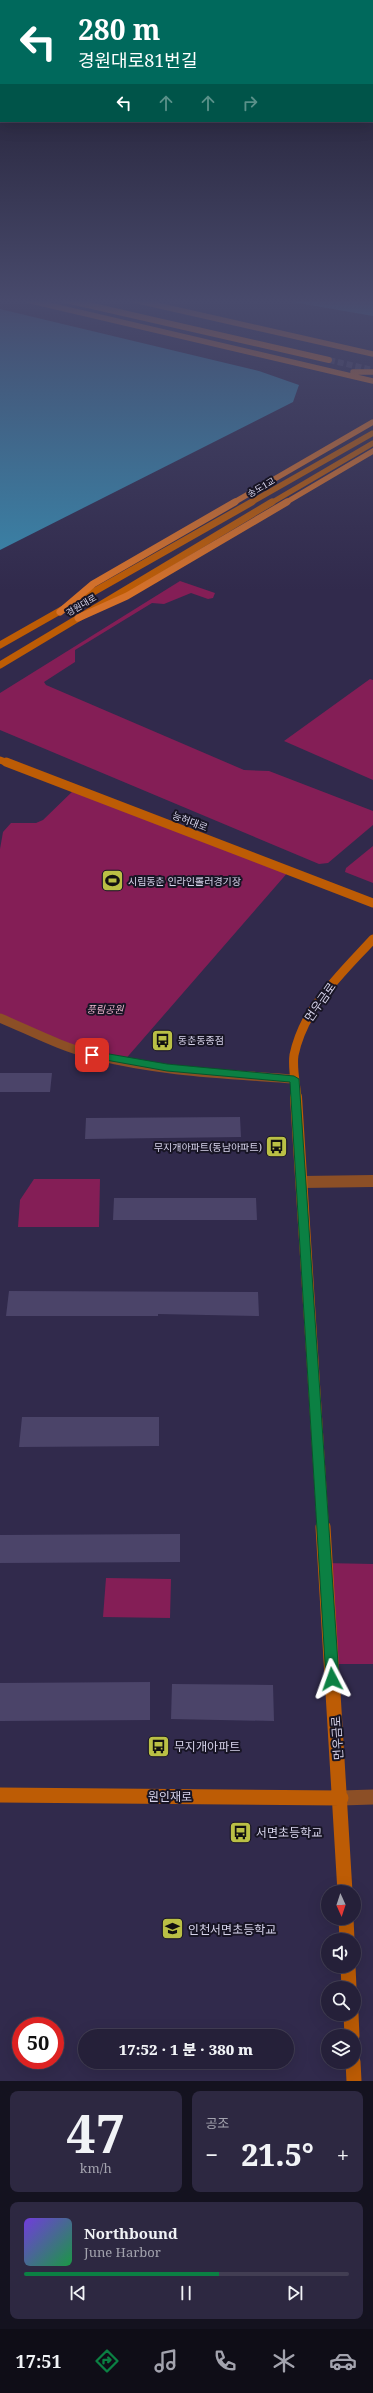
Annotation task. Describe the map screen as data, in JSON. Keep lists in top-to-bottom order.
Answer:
{
  "streets": {
    "main road": [
      "송도1교",
      "경원대로",
      "능허대로",
      "먼우금로",
      "원인재로"
    ]
  },
  "crossings": [
    ["송도1교", "경원대로"],
    ["먼우금로", "원인재로"]
  ],
  "parks": ["풍림공원"],
  "places": {
    "sports": ["시립동춘 인라인롤러경기장"],
    "bus stop": [
      "동춘동종점",
      "무지개아파트(동남아파트)",
      "무지개아파트",
      "서면초등학교"
    ],
    "school or university": ["인천서면초등학교"]
  },
  "north": "bottom",
  "page": {
    "turn": ["280 m", "경원대로81번길"],
    "limit": "50",
    "trip": "17:52 · 1 분 · 380 m",
    "tile": [
      ["47", "km/h"],
      "공조"
    ],
    "heat": ["−", "21.5°", "+"],
    "song": ["Northbound", "June Harbor"],
    "tabs": "17:51"
  }
}
